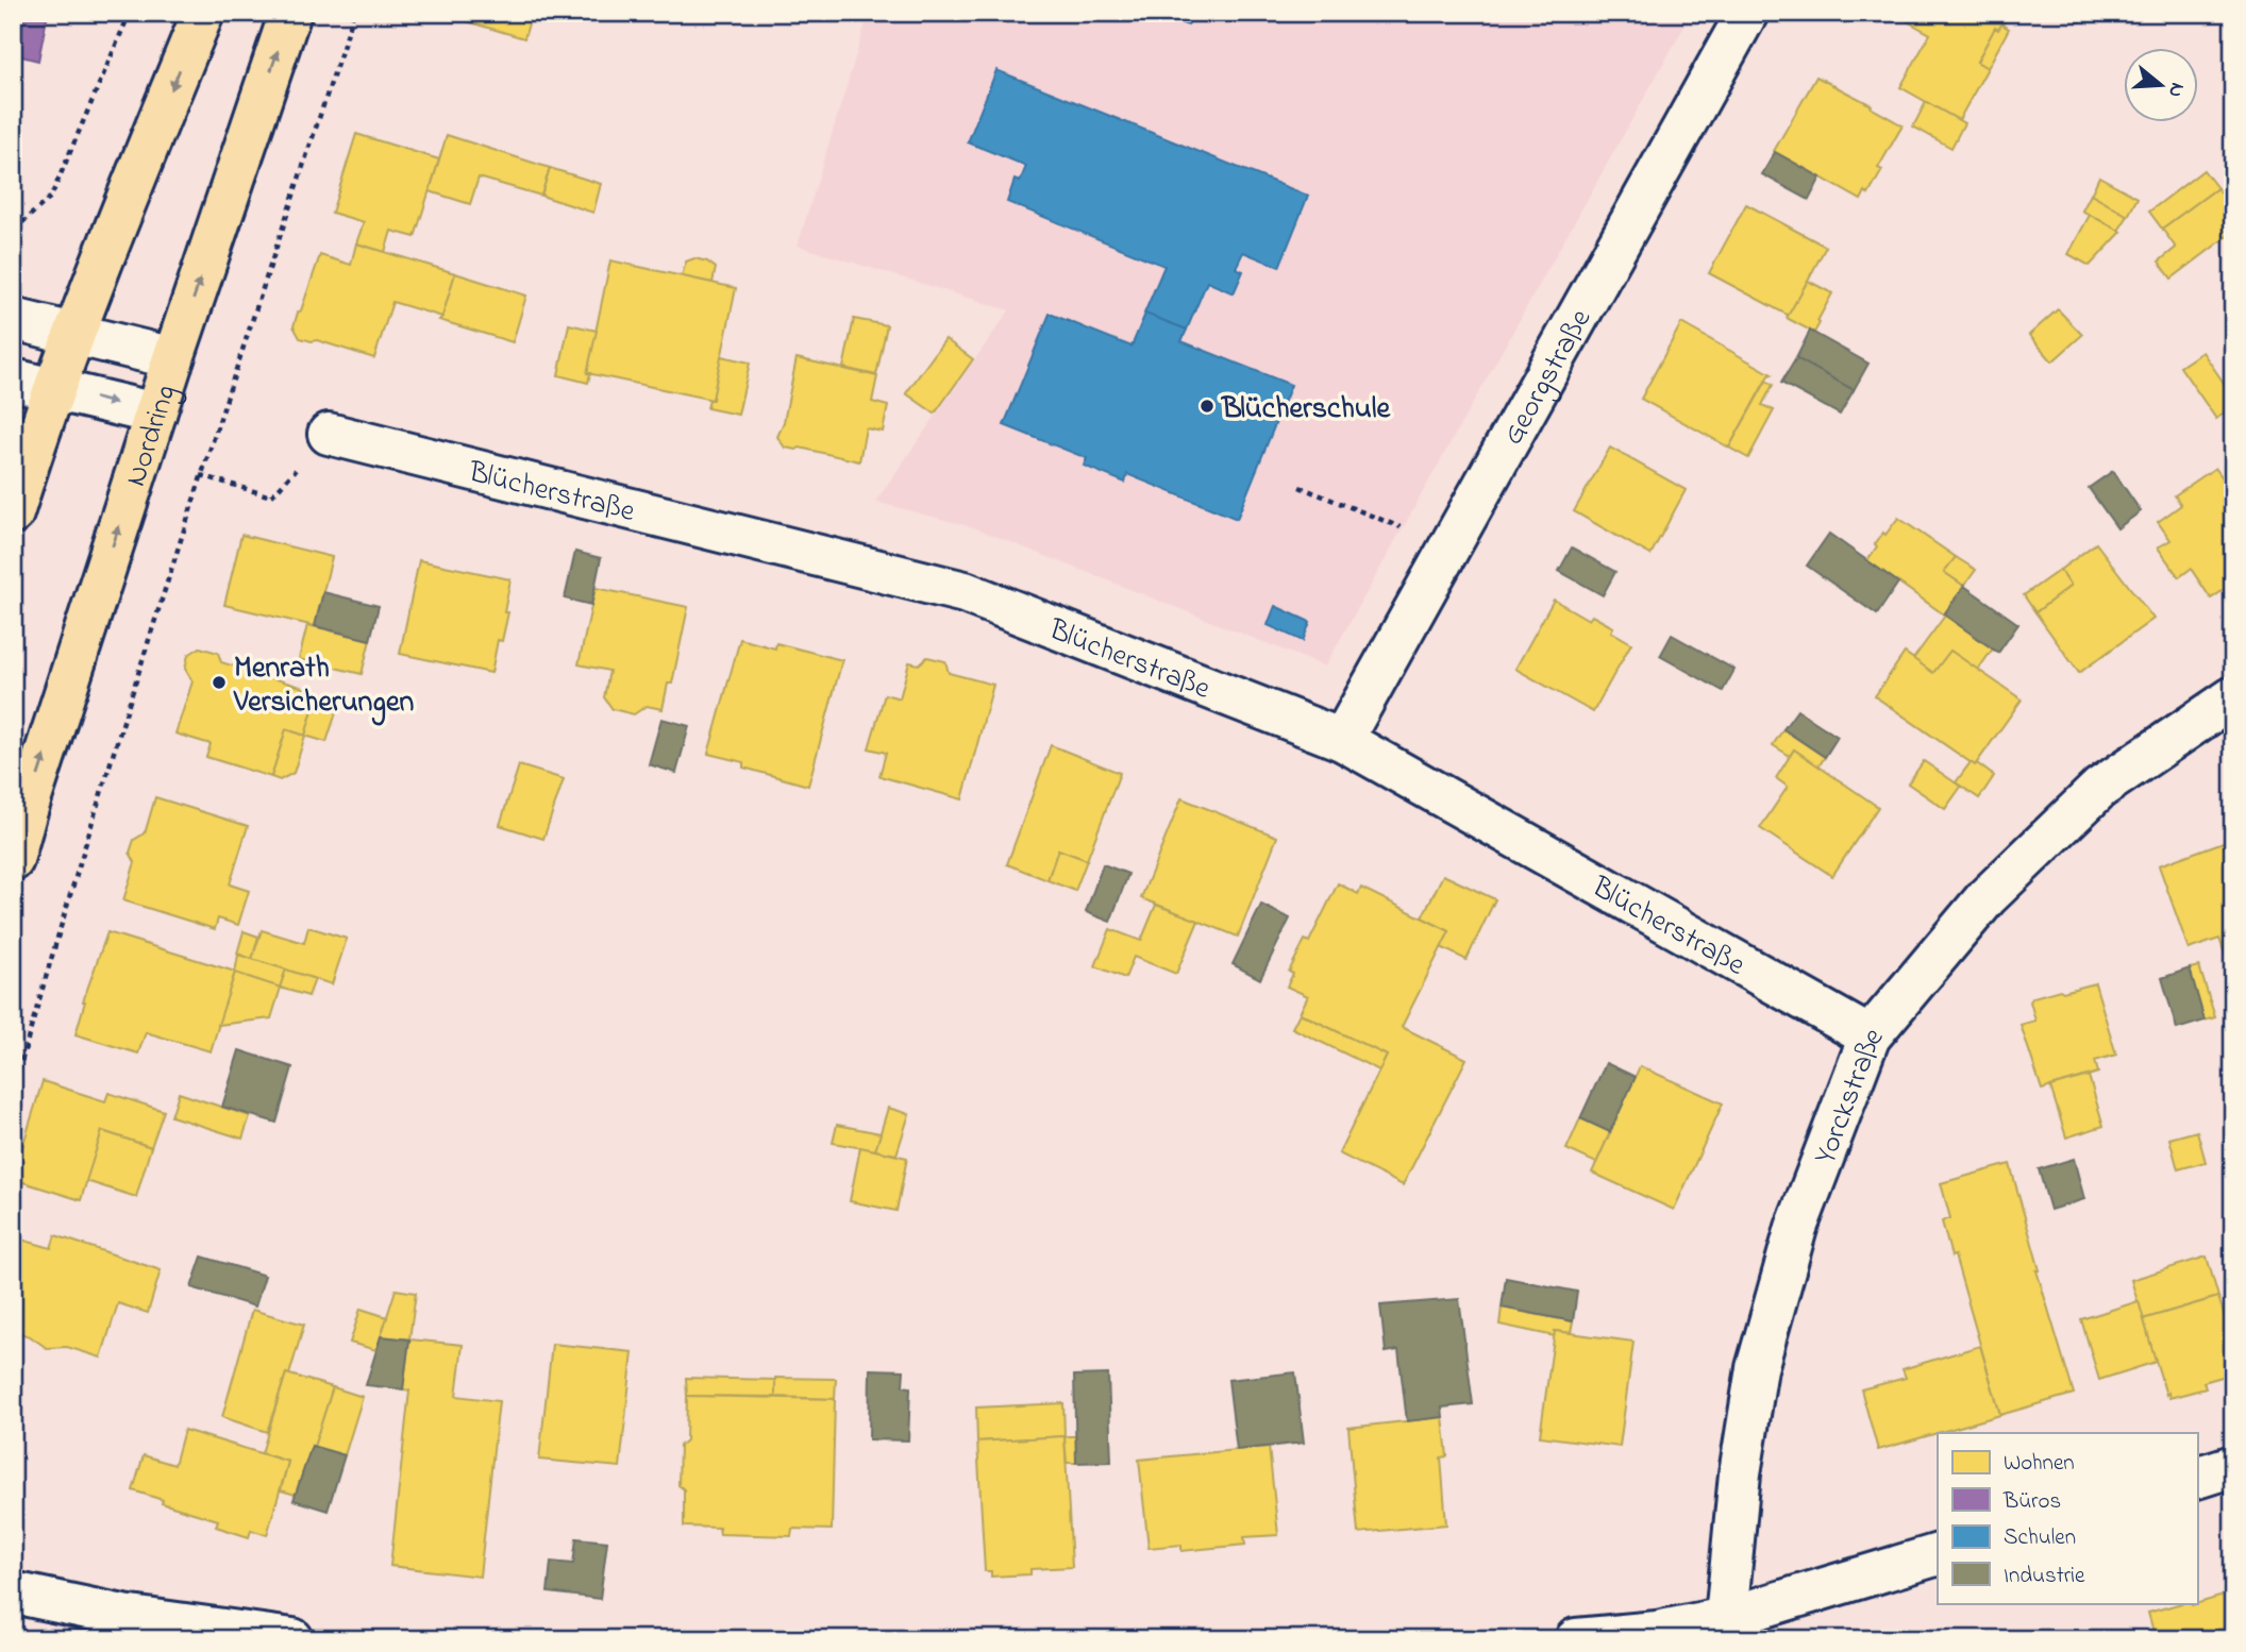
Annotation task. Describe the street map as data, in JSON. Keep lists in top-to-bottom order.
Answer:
{
  "streets": {
    "main road": ["Nordring"],
    "street": ["Georgstraße", "Blücherstraße", "Yorckstraße"]
  },
  "crossings": [
    ["Georgstraße", "Blücherstraße"],
    ["Blücherstraße", "Yorckstraße"]
  ],
  "places": ["Blücherschule", "Menrath Versicherungen"],
  "legend": [
    "Wohnen",
    "Büros",
    "Schulen",
    "Industrie"
  ],
  "north": "right"
}
